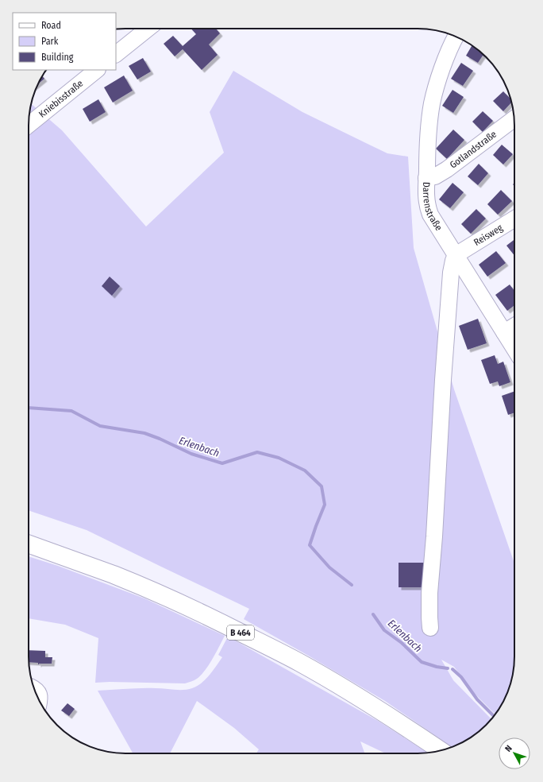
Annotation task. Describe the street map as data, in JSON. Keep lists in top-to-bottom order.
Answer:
{
  "streets": {
    "main road": ["B 464"],
    "street": [
      "Kniebisstraße",
      "Gotlandstraße",
      "Darrenstraße",
      "Reisweg"
    ]
  },
  "crossings": [
    ["Gotlandstraße", "Darrenstraße"],
    ["Darrenstraße", "Reisweg"]
  ],
  "water": ["Erlenbach"],
  "legend": ["Road", "Park", "Building"],
  "north": "top left"
}
